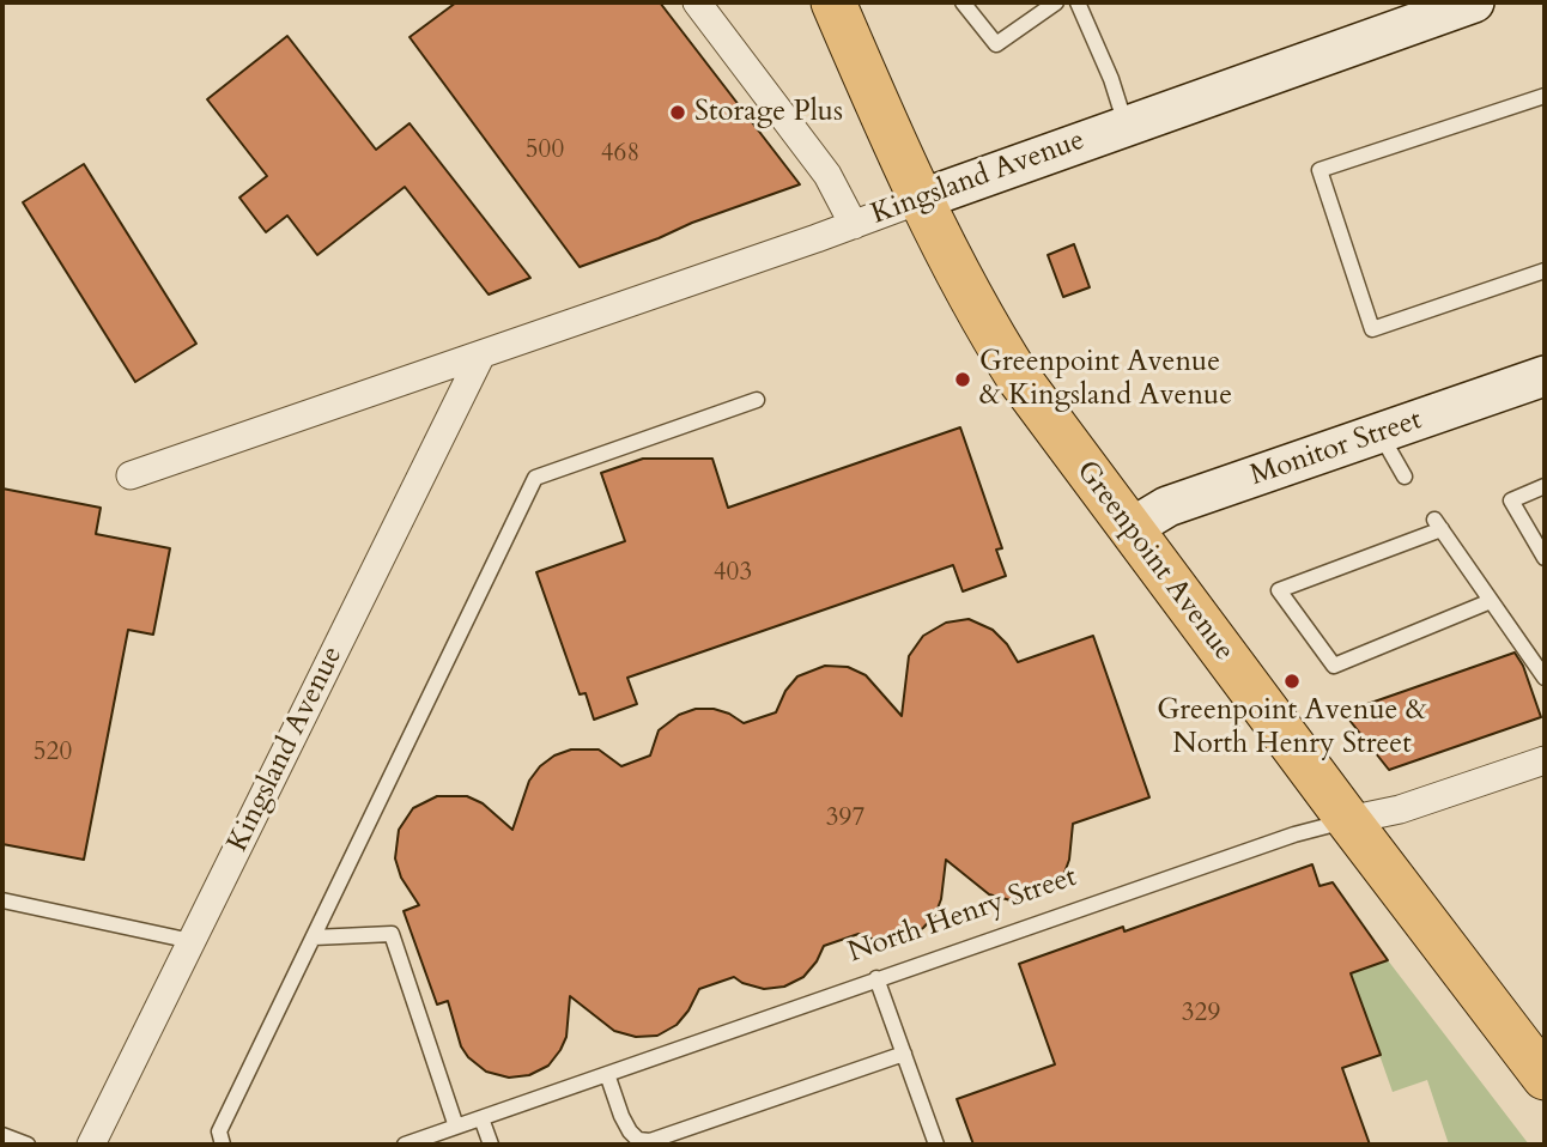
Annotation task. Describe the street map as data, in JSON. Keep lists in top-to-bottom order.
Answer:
{
  "streets": {
    "main road": ["Kingsland Avenue", "Monitor Street", "Greenpoint Avenue"],
    "street": ["North Henry Street"]
  },
  "crossings": [
    ["Kingsland Avenue", "Greenpoint Avenue"],
    ["Monitor Street", "Greenpoint Avenue"],
    ["Greenpoint Avenue", "North Henry Street"]
  ],
  "places": ["Storage Plus", "Greenpoint Avenue & Kingsland Avenue", "Greenpoint Avenue & North Henry Street"],
  "house_numbers": [
    "500",
    "468",
    "403",
    "520",
    "397",
    "329"
  ]
}
